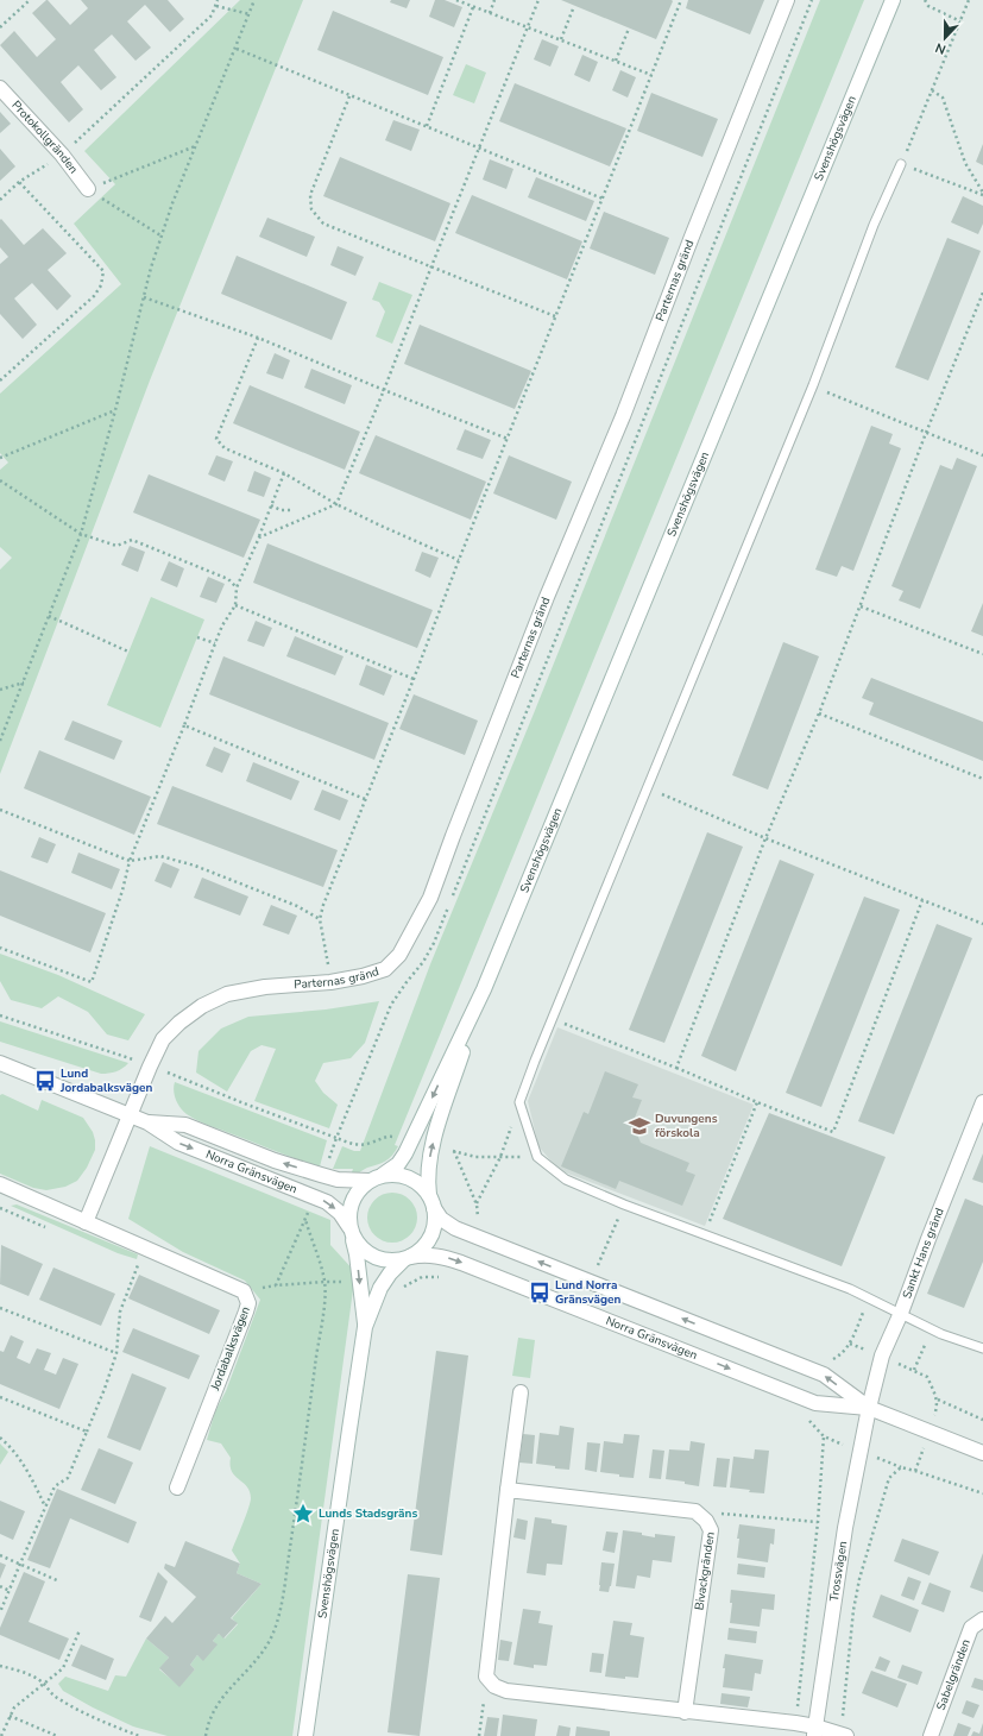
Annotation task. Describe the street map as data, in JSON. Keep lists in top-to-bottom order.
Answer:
{
  "streets": {
    "street": [
      "Protokollgränden",
      "Svenshögsvägen",
      "Parternas gränd",
      "Norra Gränsvägen",
      "Sankt Hans gränd",
      "Jordabalksvägen",
      "Trossvägen",
      "Bivackgränden",
      "Sabelgränden"
    ]
  },
  "crossings": [
    ["Svenshögsvägen", "Norra Gränsvägen"],
    ["Parternas gränd", "Norra Gränsvägen"],
    ["Norra Gränsvägen", "Sankt Hans gränd"],
    ["Norra Gränsvägen", "Trossvägen"],
    ["Sankt Hans gränd", "Trossvägen"]
  ],
  "places": {
    "bus stop": ["Lund Jordabalksvägen", "Lund Norra Gränsvägen"],
    "school or university": ["Duvungens förskola"],
    "place": ["Lunds Stadsgräns"]
  },
  "north": "bottom"
}
